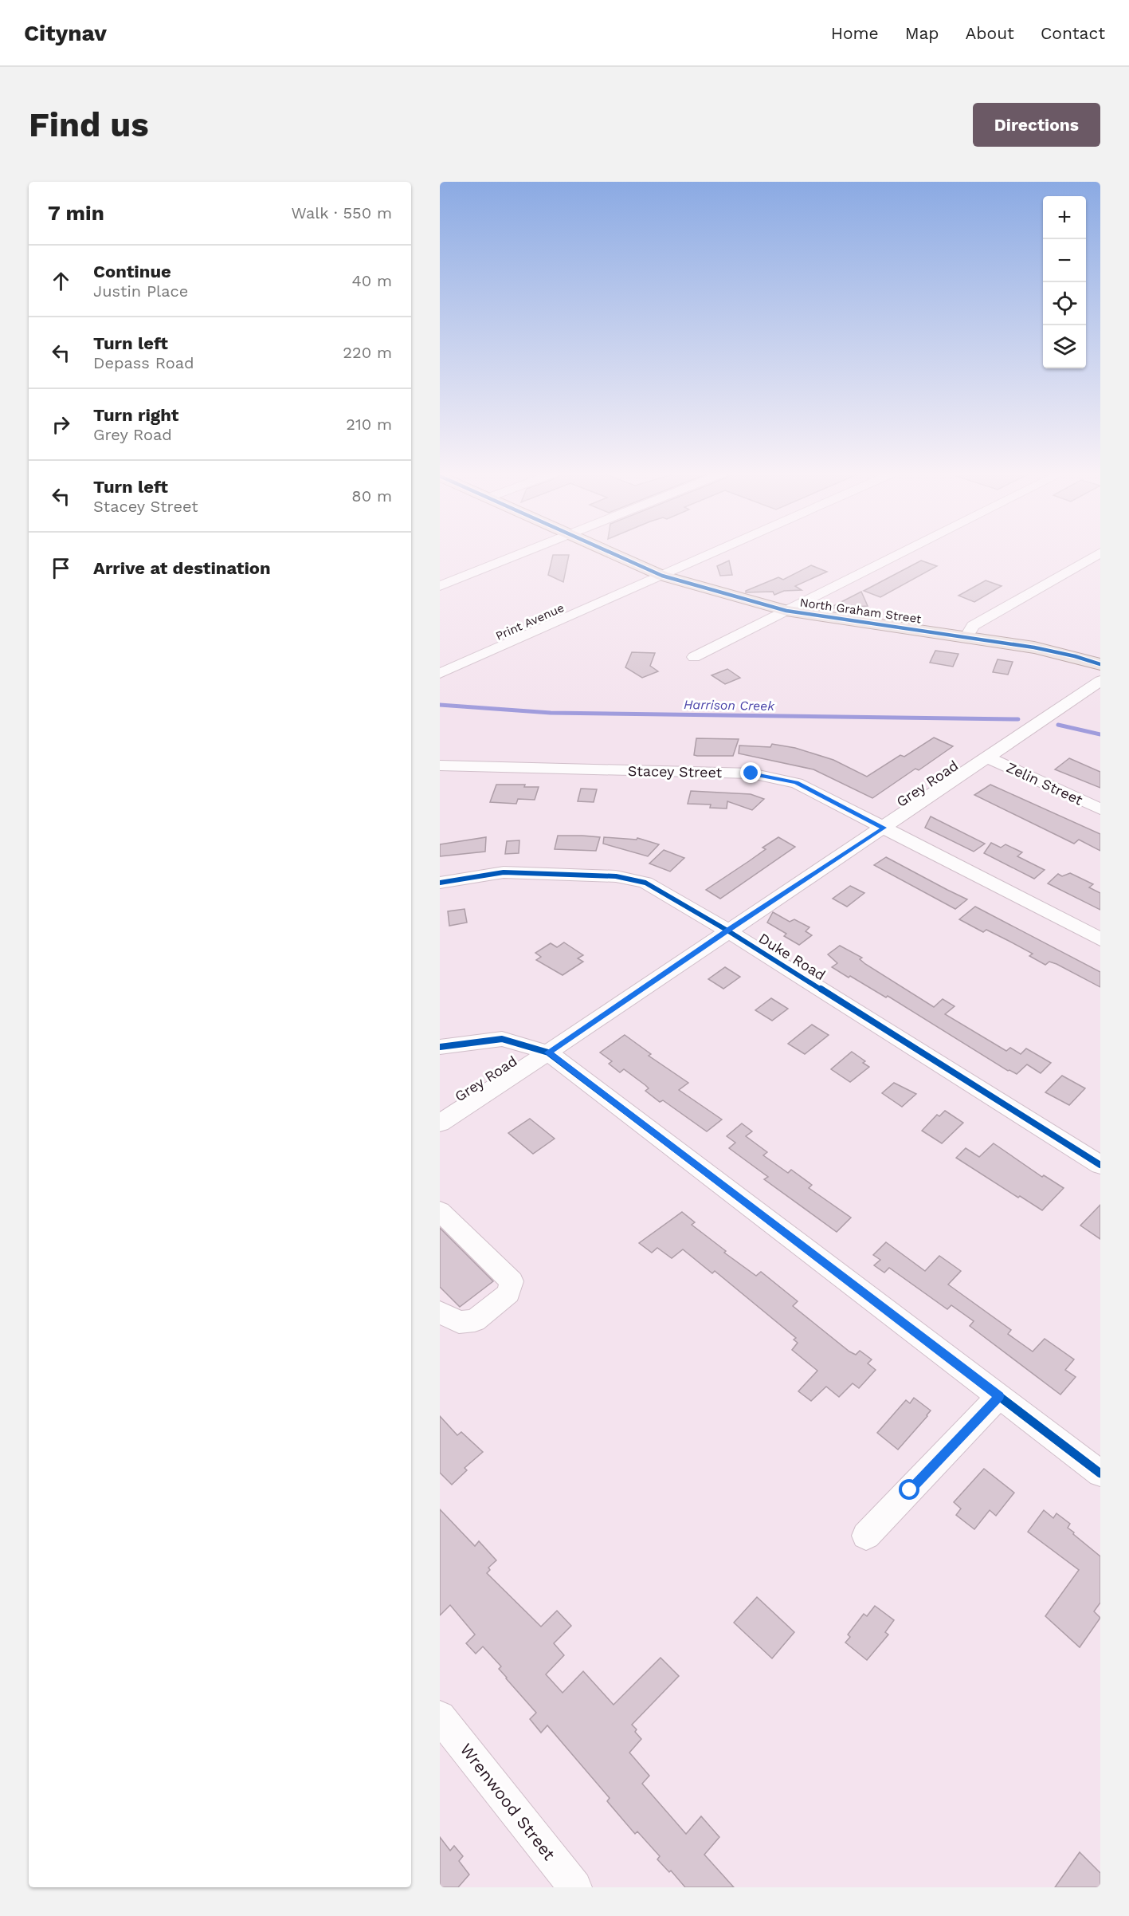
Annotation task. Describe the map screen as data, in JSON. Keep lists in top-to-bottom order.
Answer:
{
  "streets": {
    "main road": ["North Graham Street"],
    "street": [
      "Print Avenue",
      "Stacey Street",
      "Grey Road",
      "Zelin Street",
      "Duke Road",
      "Wrenwood Street"
    ]
  },
  "crossings": [
    ["North Graham Street", "Print Avenue"],
    ["Stacey Street", "Grey Road"],
    ["Grey Road", "Zelin Street"],
    ["Grey Road", "Duke Road"]
  ],
  "water": ["Harrison Creek"],
  "page": {
    "header": "Citynav",
    "nav": [
      "Home",
      "Map",
      "About",
      "Contact"
    ],
    "buttons": "Directions",
    "title": "Find us",
    "heading": ["7 min", "Walk · 550 m"],
    "map_buttons": ["+", "−"],
    "list": [
      ["Continue", "Justin Place", "40 m"],
      ["Turn left", "Depass Road", "220 m"],
      ["Turn right", "Grey Road", "210 m"],
      ["Turn left", "Stacey Street", "80 m"],
      "Arrive at destination"
    ]
  }
}
